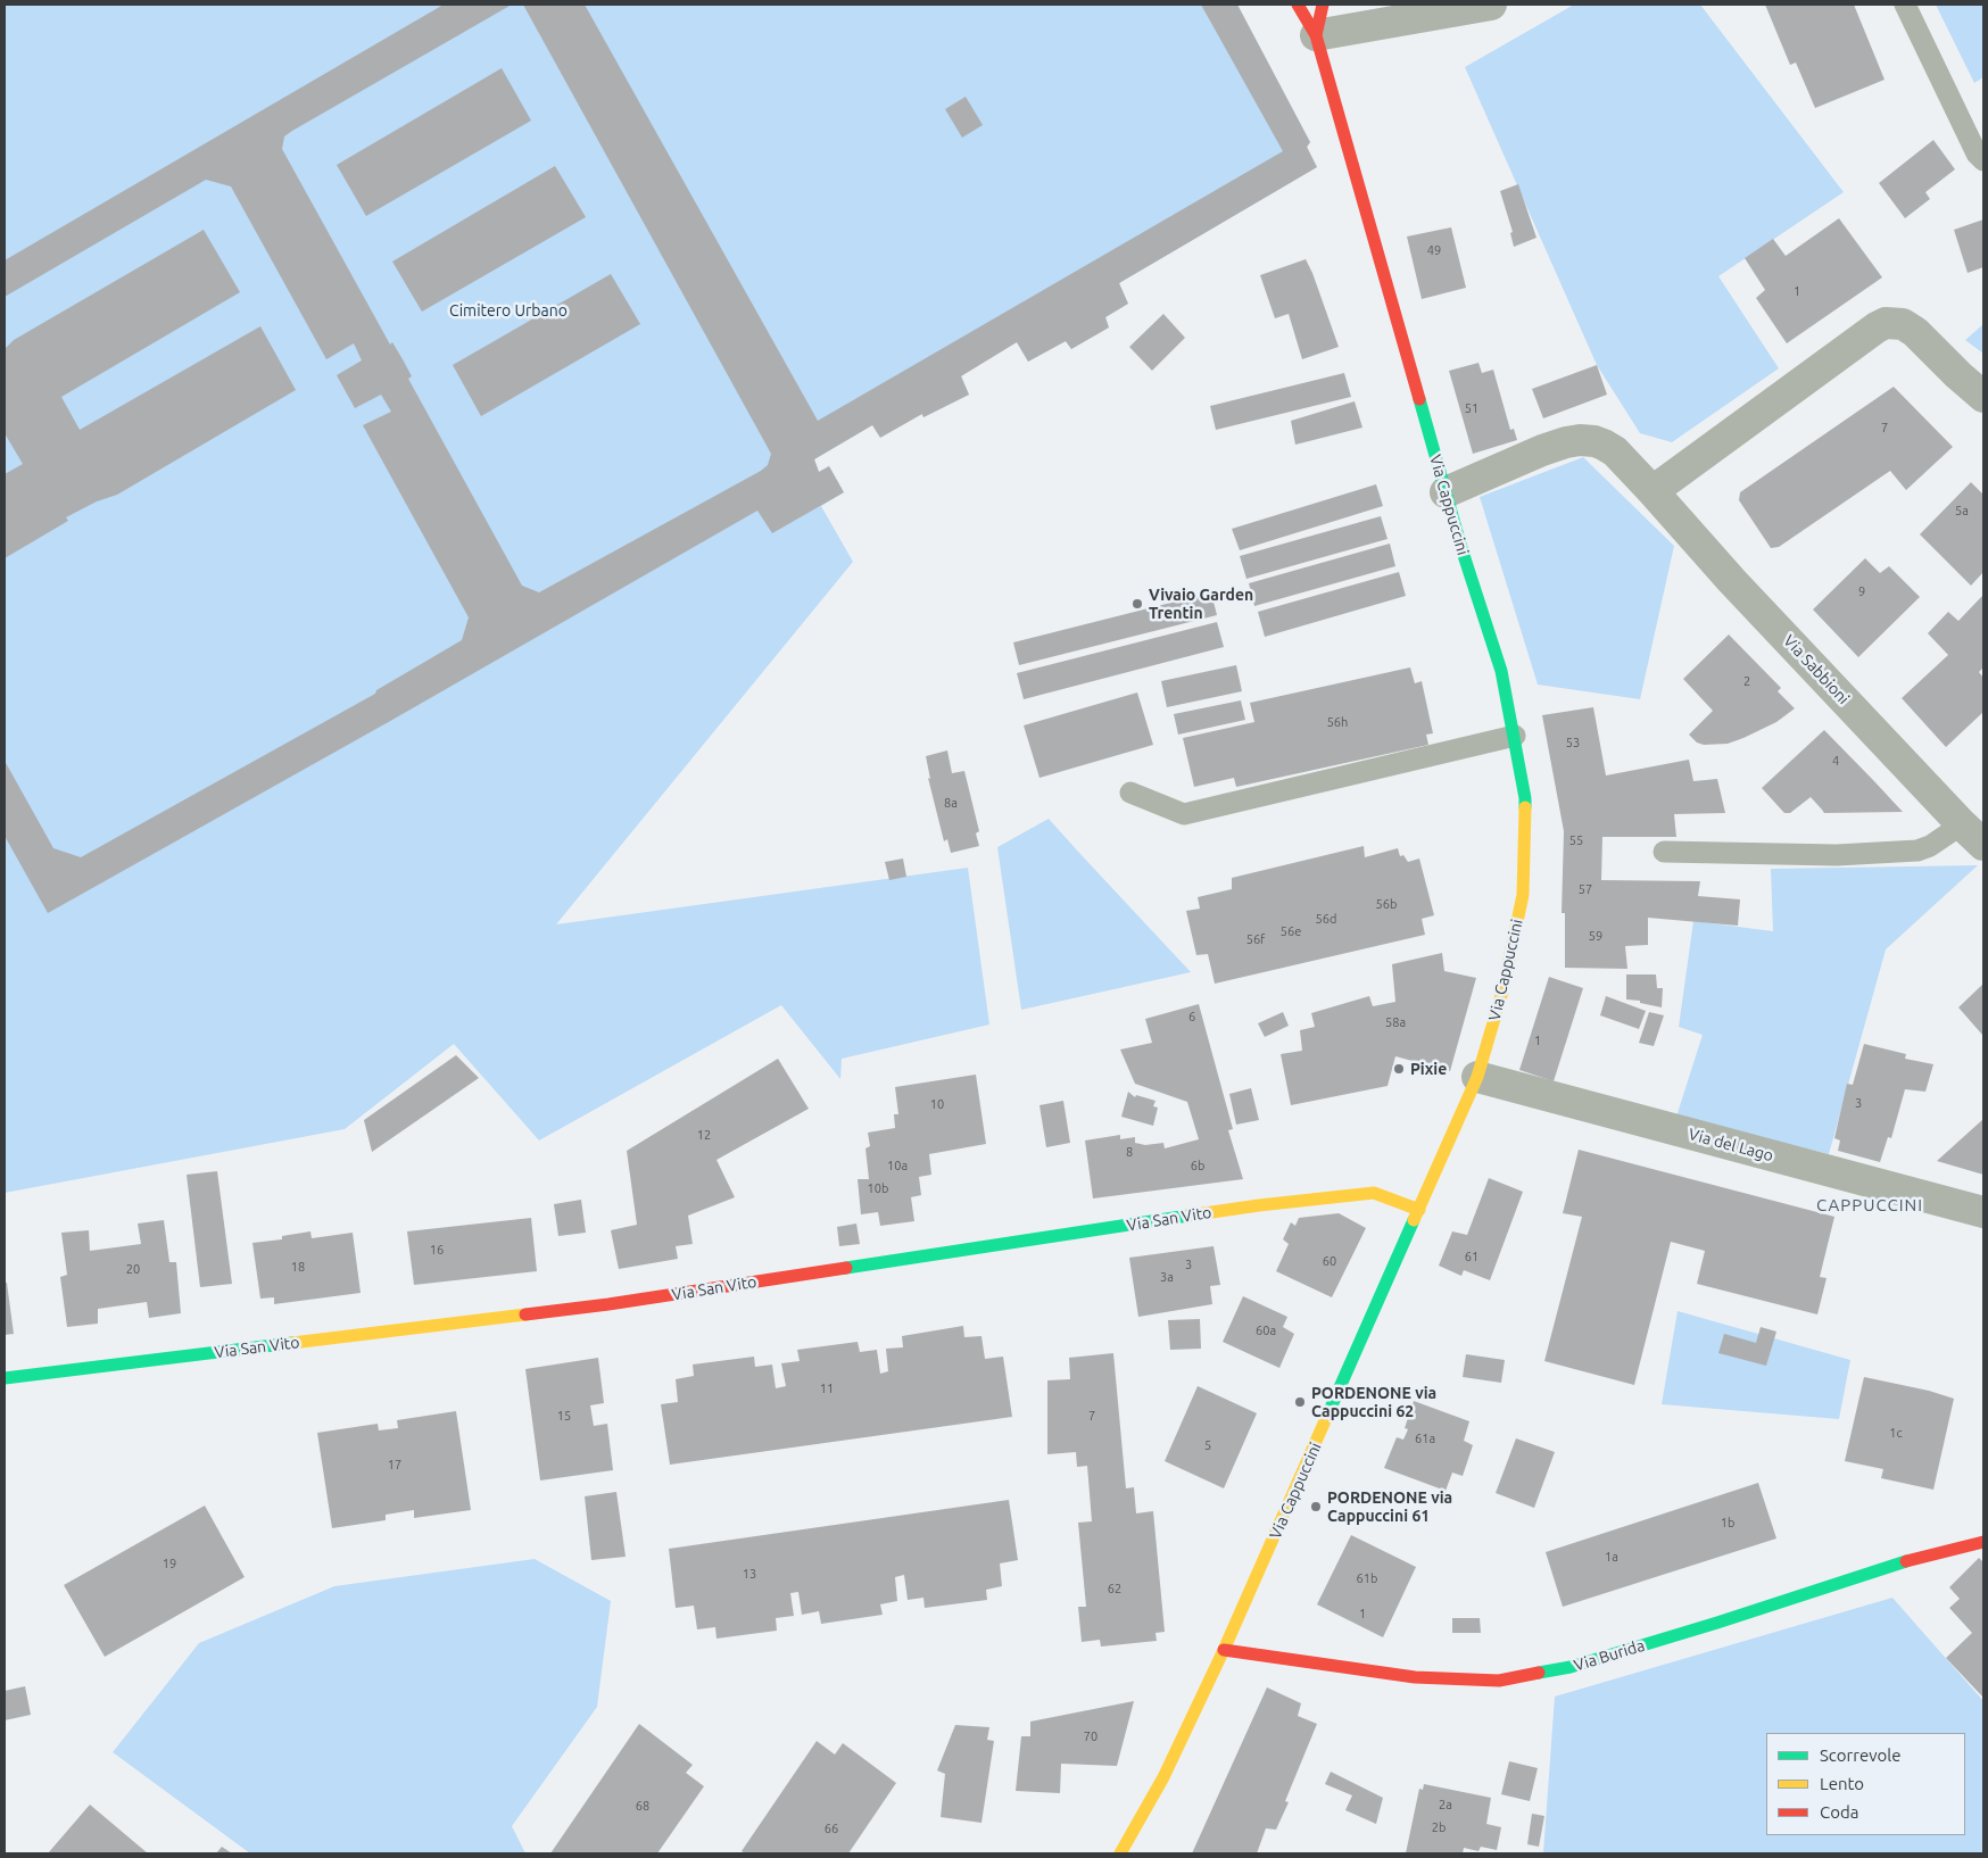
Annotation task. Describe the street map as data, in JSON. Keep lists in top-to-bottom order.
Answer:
{
  "streets": {
    "street": [
      "Via Cappuccini",
      "Via Sabbioni",
      "Via del Lago",
      "Via San Vito",
      "Via Burida"
    ]
  },
  "crossings": [
    ["Via Cappuccini", "Via Sabbioni"],
    ["Via Cappuccini", "Via del Lago"],
    ["Via Cappuccini", "Via San Vito"],
    ["Via Cappuccini", "Via Burida"]
  ],
  "districts": ["CAPPUCCINI"],
  "parks": ["Cimitero Urbano"],
  "places": [
    "Vivaio Garden Trentin",
    "Pixie",
    "PORDENONE via Cappuccini 62",
    "PORDENONE via Cappuccini 61"
  ],
  "house_numbers": [
    "49",
    "1",
    "51",
    "7",
    "5a",
    "9",
    "2",
    "56h",
    "53",
    "4",
    "8a",
    "55",
    "57",
    "56b",
    "56d",
    "56e",
    "59",
    "56f",
    "6",
    "58a",
    "1",
    "3",
    "10",
    "12",
    "8",
    "10a",
    "6b",
    "10b",
    "16",
    "61",
    "60",
    "3",
    "18",
    "20",
    "3a",
    "60a",
    "11",
    "15",
    "7",
    "1c",
    "61a",
    "5",
    "17",
    "1b",
    "1a",
    "19",
    "13",
    "61b",
    "62",
    "1",
    "70",
    "2a",
    "68",
    "2b",
    "66"
  ],
  "legend": ["Scorrevole", "Lento", "Coda"]
}
